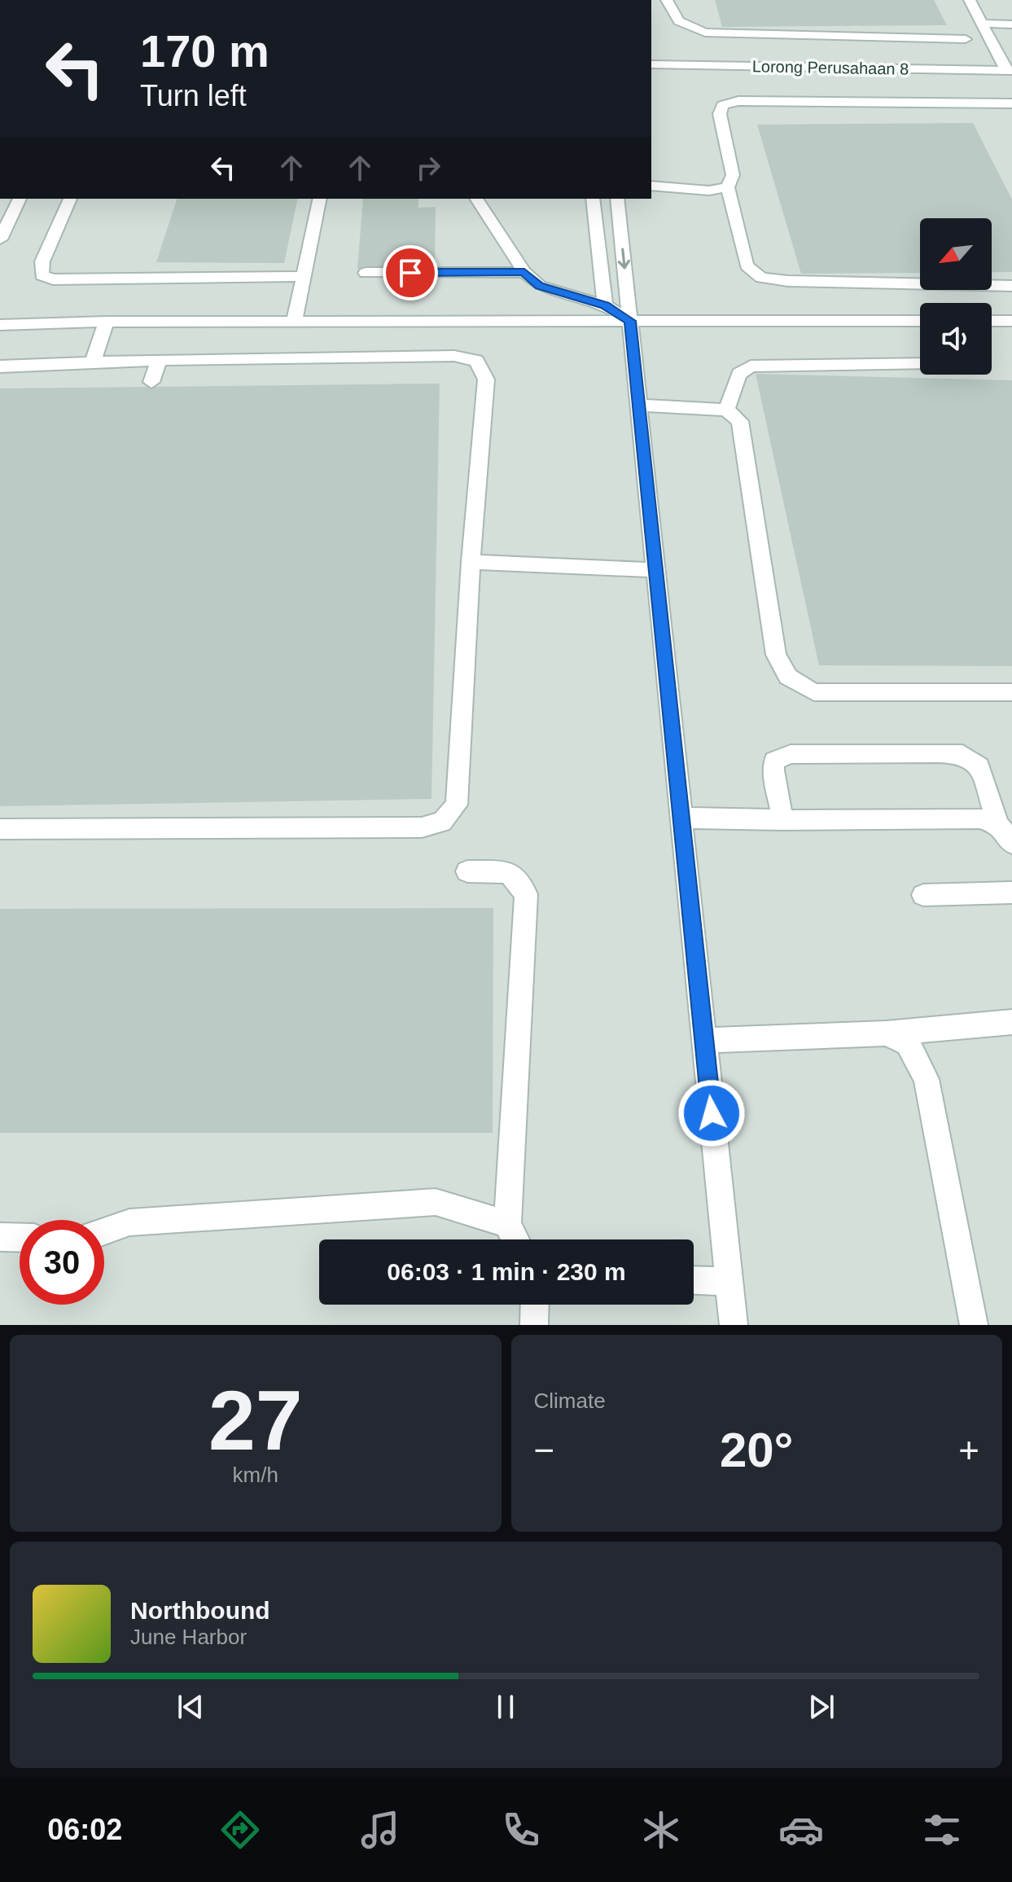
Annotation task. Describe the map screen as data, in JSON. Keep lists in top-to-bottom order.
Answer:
{
  "streets": {
    "street": ["Lorong Perusahaan 8"]
  },
  "north": "bottom left",
  "page": {
    "turn": ["170 m", "Turn left"],
    "limit": "30",
    "trip": "06:03 · 1 min · 230 m",
    "tile": [
      ["27", "km/h"],
      "Climate"
    ],
    "heat": ["−", "20°", "+"],
    "song": ["Northbound", "June Harbor"],
    "tabs": "06:02"
  }
}
